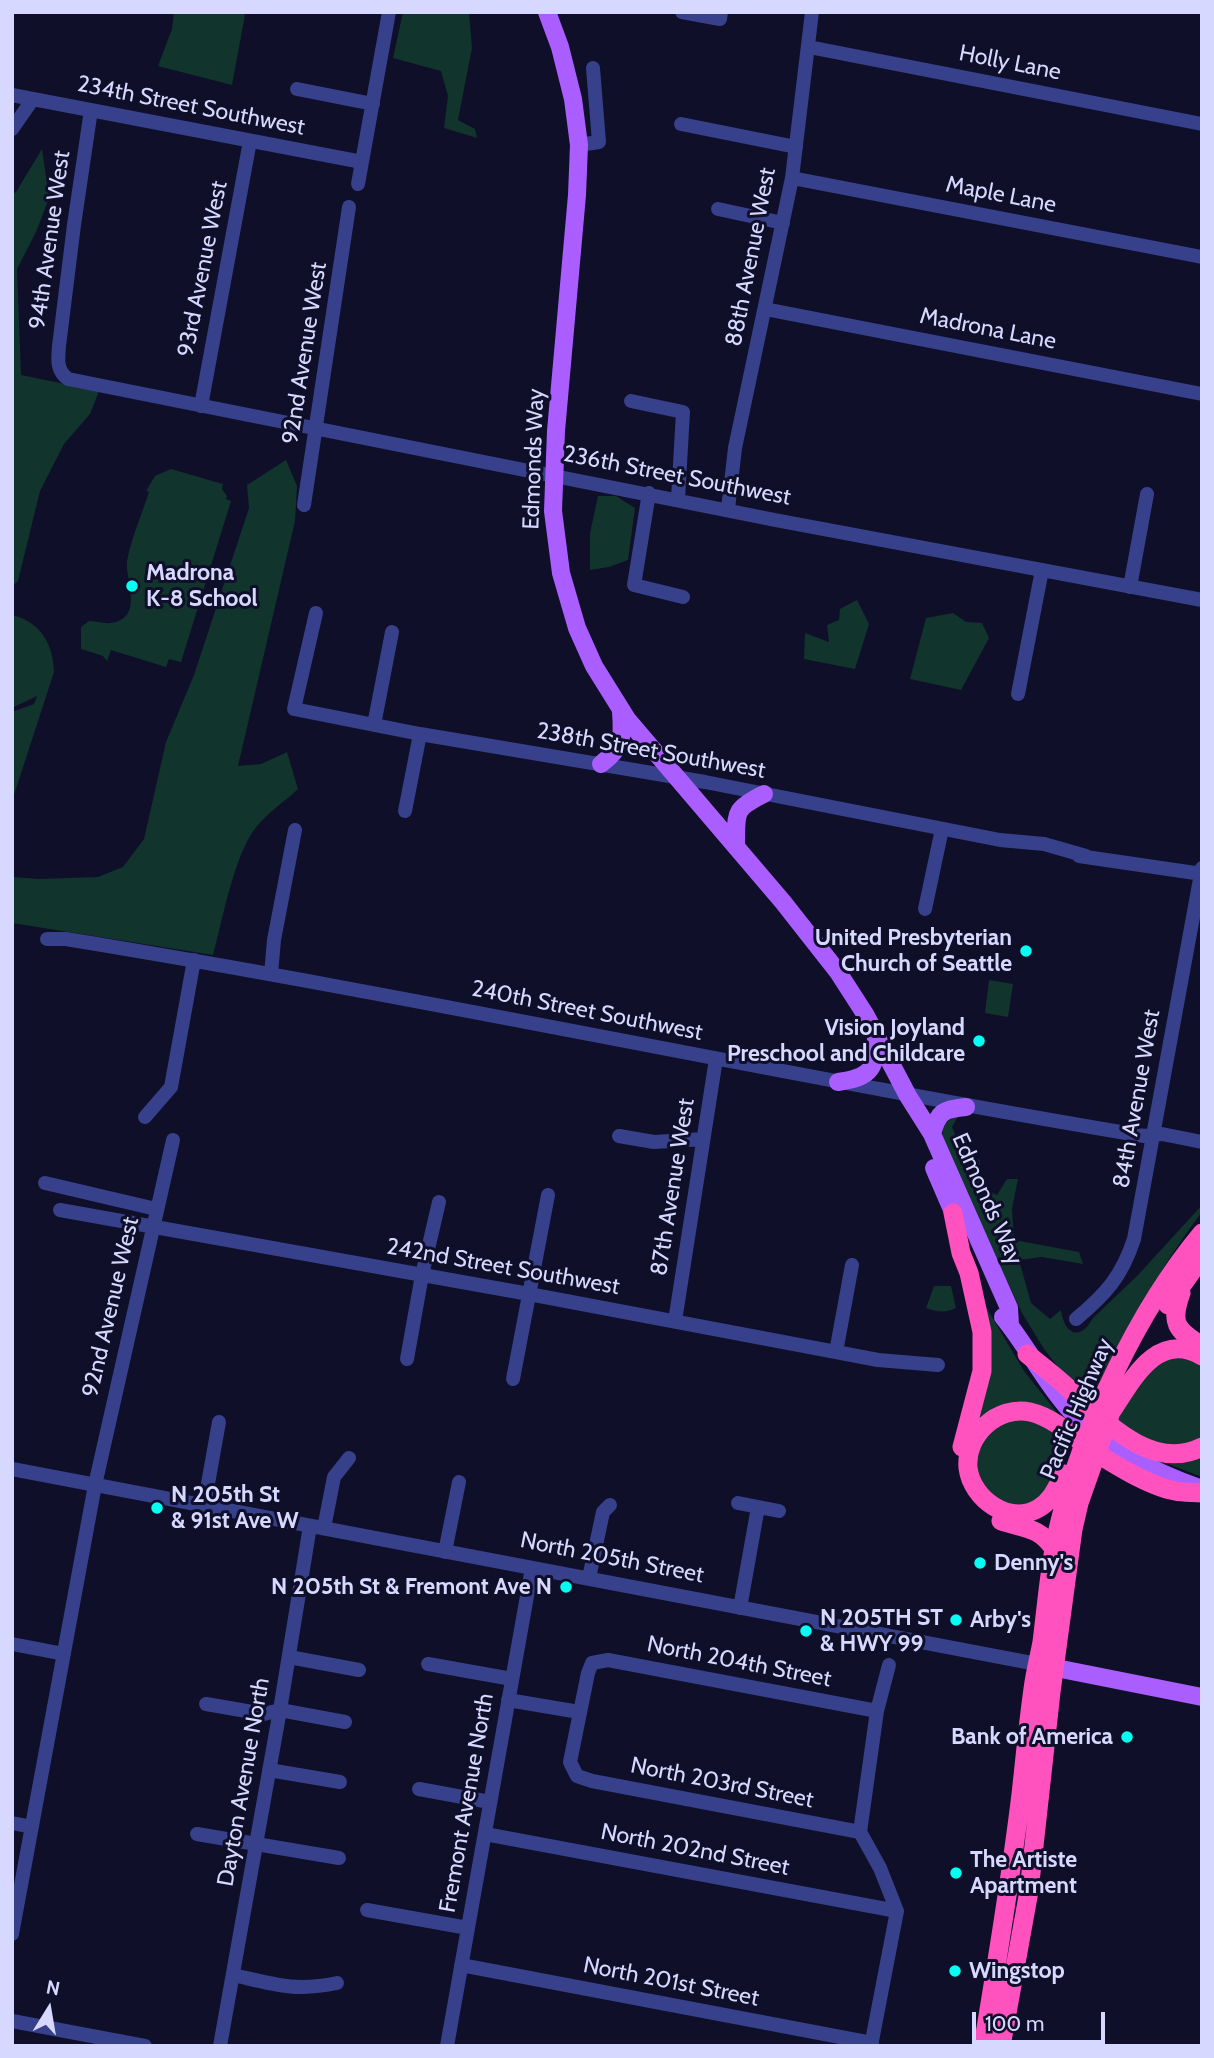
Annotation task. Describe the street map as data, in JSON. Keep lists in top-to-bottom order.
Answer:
{
  "streets": {
    "highway": ["Pacific Highway"],
    "main road": ["Edmonds Way", "North 205th Street"],
    "street": [
      "Holly Lane",
      "234th Street Southwest",
      "Maple Lane",
      "94th Avenue West",
      "88th Avenue West",
      "93rd Avenue West",
      "Madrona Lane",
      "92nd Avenue West",
      "236th Street Southwest",
      "238th Street Southwest",
      "240th Street Southwest",
      "84th Avenue West",
      "87th Avenue West",
      "242nd Street Southwest",
      "North 204th Street",
      "Dayton Avenue North",
      "North 203rd Street",
      "Fremont Avenue North",
      "North 202nd Street",
      "North 201st Street"
    ]
  },
  "crossings": [
    ["Holly Lane", "88th Avenue West"],
    ["234th Street Southwest", "94th Avenue West"],
    ["234th Street Southwest", "93rd Avenue West"],
    ["Maple Lane", "88th Avenue West"],
    ["94th Avenue West", "236th Street Southwest"],
    ["88th Avenue West", "Madrona Lane"],
    ["88th Avenue West", "236th Street Southwest"],
    ["93rd Avenue West", "236th Street Southwest"],
    ["92nd Avenue West", "236th Street Southwest"],
    ["92nd Avenue West", "242nd Street Southwest"],
    ["92nd Avenue West", "North 205th Street"],
    ["Edmonds Way", "236th Street Southwest"],
    ["Edmonds Way", "238th Street Southwest"],
    ["Edmonds Way", "240th Street Southwest"],
    ["238th Street Southwest", "84th Avenue West"],
    ["240th Street Southwest", "84th Avenue West"],
    ["240th Street Southwest", "87th Avenue West"],
    ["87th Avenue West", "242nd Street Southwest"],
    ["Pacific Highway", "North 205th Street"],
    ["North 205th Street", "Dayton Avenue North"],
    ["North 205th Street", "Fremont Avenue North"],
    ["North 204th Street", "North 203rd Street"],
    ["Fremont Avenue North", "North 202nd Street"],
    ["Fremont Avenue North", "North 201st Street"]
  ],
  "places": [
    "Madrona K-8 School",
    "United Presbyterian Church of Seattle",
    "Vision Joyland Preschool and Childcare",
    "N 205th St & 91st Ave W",
    "Denny's",
    "N 205th St & Fremont Ave N",
    "Arby's",
    "N 205TH ST & HWY 99",
    "Bank of America",
    "The Artiste Apartment",
    "Wingstop"
  ],
  "scale_bar": "100 m",
  "north": "top"
}
